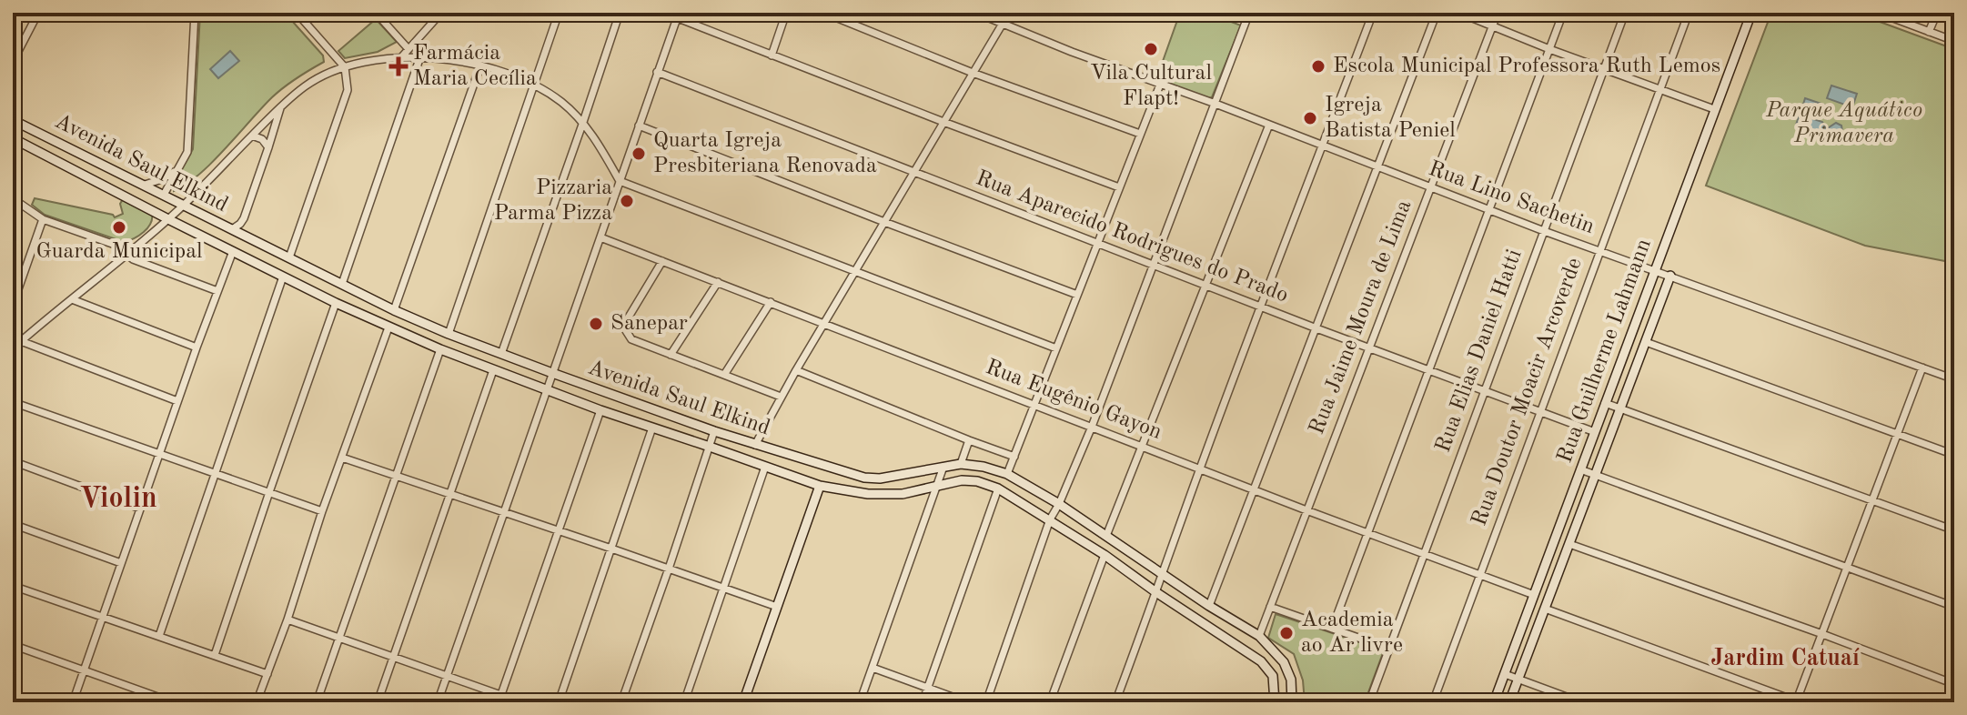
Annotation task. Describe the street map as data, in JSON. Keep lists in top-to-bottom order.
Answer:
{
  "streets": {
    "main road": ["Avenida Saul Elkind", "Rua Guilherme Lahmann"],
    "street": [
      "Rua Lino Sachetin",
      "Rua Aparecido Rodrigues do Prado",
      "Rua Jaime Moura de Lima",
      "Rua Elias Daniel Hatti",
      "Rua Doutor Moacir Arcoverde",
      "Rua Eugênio Gayon"
    ]
  },
  "crossings": [
    ["Avenida Saul Elkind", "Rua Jaime Moura de Lima"],
    ["Rua Lino Sachetin", "Rua Jaime Moura de Lima"],
    ["Rua Lino Sachetin", "Rua Elias Daniel Hatti"],
    ["Rua Lino Sachetin", "Rua Guilherme Lahmann"],
    ["Rua Lino Sachetin", "Rua Doutor Moacir Arcoverde"],
    ["Rua Aparecido Rodrigues do Prado", "Rua Jaime Moura de Lima"],
    ["Rua Aparecido Rodrigues do Prado", "Rua Elias Daniel Hatti"],
    ["Rua Aparecido Rodrigues do Prado", "Rua Guilherme Lahmann"],
    ["Rua Aparecido Rodrigues do Prado", "Rua Doutor Moacir Arcoverde"],
    ["Rua Jaime Moura de Lima", "Rua Eugênio Gayon"],
    ["Rua Elias Daniel Hatti", "Rua Eugênio Gayon"],
    ["Rua Guilherme Lahmann", "Rua Eugênio Gayon"],
    ["Rua Doutor Moacir Arcoverde", "Rua Eugênio Gayon"]
  ],
  "districts": ["Violin", "Jardim Catuaí"],
  "parks": ["Parque Aquático Primavera"],
  "places": {
    "other": [
      "Vila Cultural Flapt!",
      "Escola Municipal Professora Ruth Lemos",
      "Igreja Batista Peniel",
      "Quarta Igreja Presbiteriana Renovada",
      "Pizzaria Parma Pizza",
      "Guarda Municipal",
      "Sanepar",
      "Academia ao Ar livre"
    ],
    "health": ["Farmácia Maria Cecília"]
  }
}
